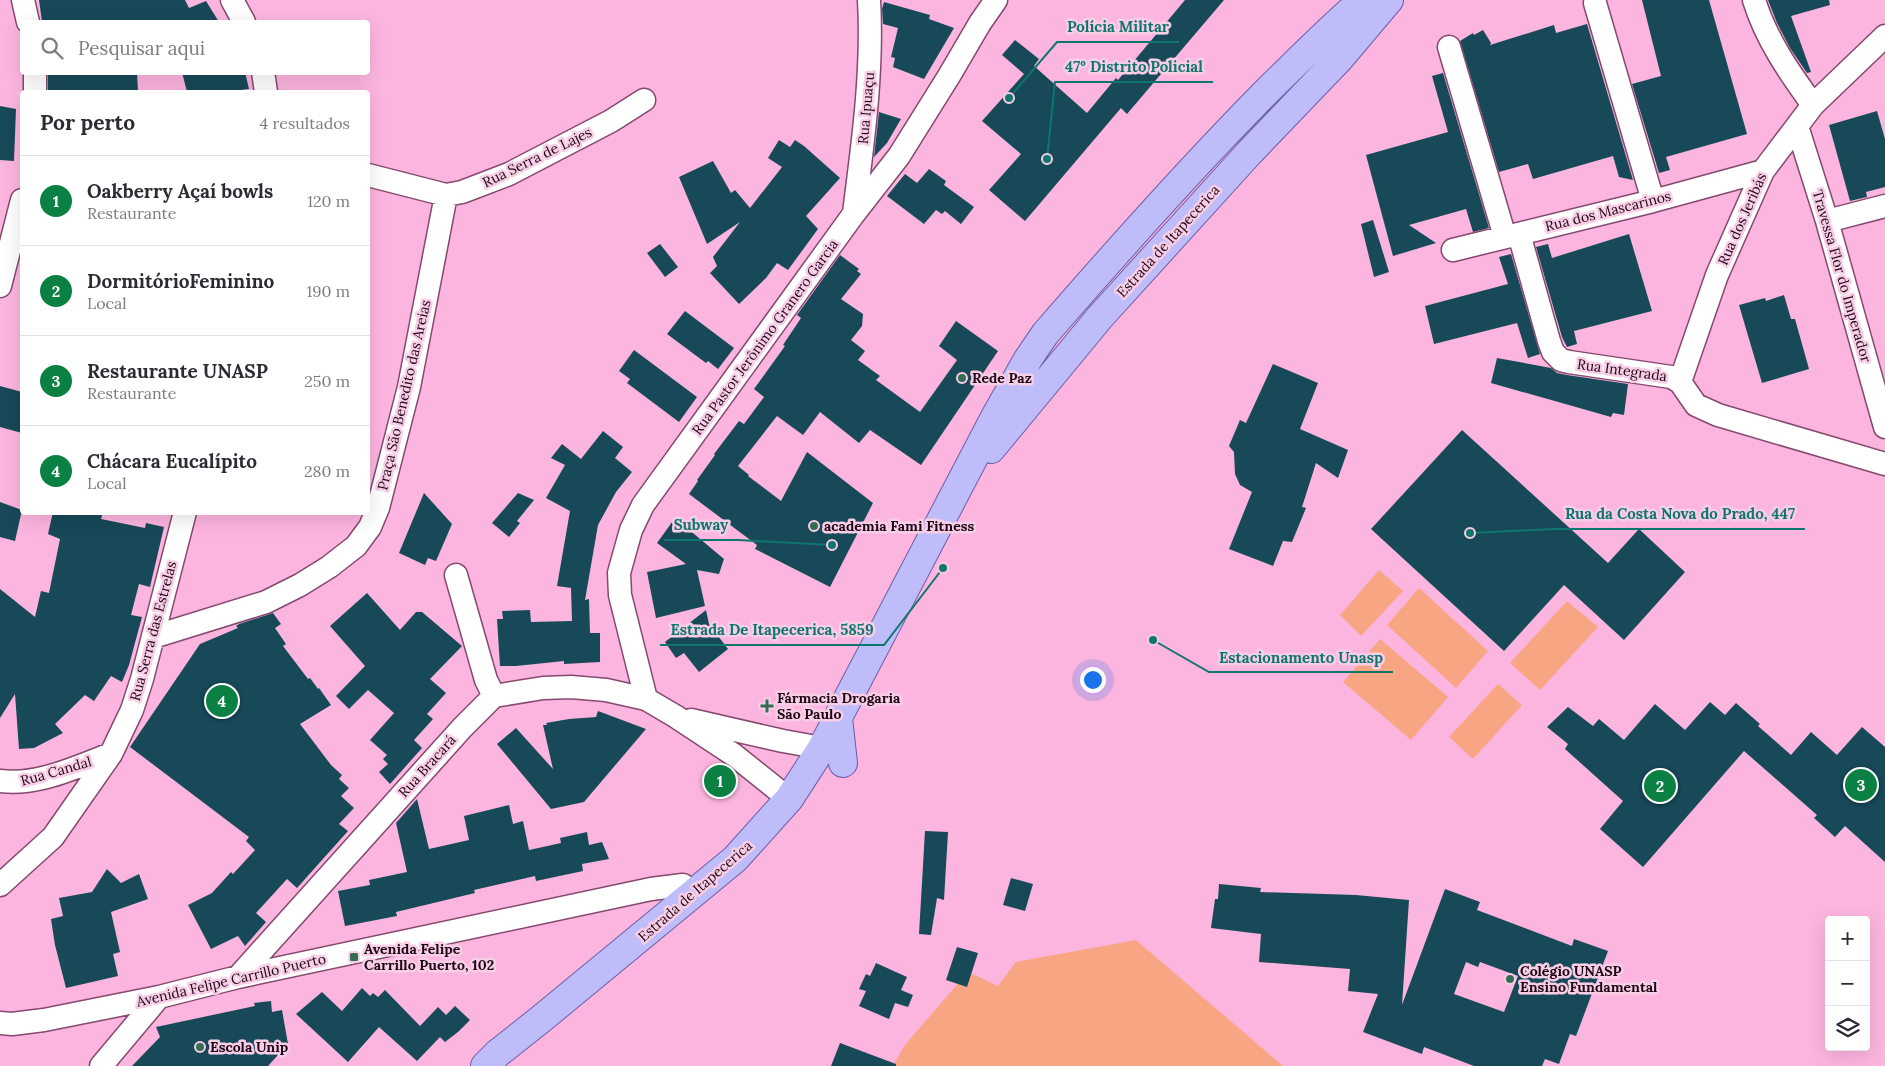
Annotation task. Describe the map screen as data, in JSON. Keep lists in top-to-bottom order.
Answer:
{
  "streets": {
    "main road": ["Estrada de Itapecerica"],
    "street": [
      "Rua Ipuaçu",
      "Rua Serra de Lajes",
      "Rua dos Mascarinos",
      "Rua dos Jeribás",
      "Travessa Flor do Imperador",
      "Rua Pastor Jerônimo Granero Garcia",
      "Rua Integrada",
      "Praça São Benedito das Areias",
      "Rua Serra das Estrelas",
      "Rua Bracará",
      "Rua Candal",
      "Avenida Felipe Carrillo Puerto"
    ]
  },
  "crossings": [
    ["Rua Ipuaçu", "Rua Pastor Jerônimo Granero Garcia"],
    ["Rua Serra de Lajes", "Praça São Benedito das Areias"],
    ["Rua dos Mascarinos", "Rua dos Jeribás"],
    ["Rua dos Mascarinos", "Rua Integrada"],
    ["Rua dos Jeribás", "Travessa Flor do Imperador"],
    ["Rua dos Jeribás", "Rua Integrada"],
    ["Estrada de Itapecerica", "Avenida Felipe Carrillo Puerto"],
    ["Praça São Benedito das Areias", "Rua Serra das Estrelas"],
    ["Rua Serra das Estrelas", "Rua Candal"],
    ["Rua Bracará", "Avenida Felipe Carrillo Puerto"]
  ],
  "places": {
    "other": [
      "Polícia Militar",
      "47º Distrito Policial",
      "Rede Paz",
      "academia Fami Fitness",
      "Rua da Costa Nova do Prado, 447",
      "Subway",
      "Estrada De Itapecerica, 5859",
      "Estacionamento Unasp",
      "Colégio UNASP Ensino Fundamental",
      "Escola Unip"
    ],
    "health": ["Fármacia Drogaria São Paulo"],
    "transit": ["Avenida Felipe Carrillo Puerto, 102"]
  },
  "page": {
    "search": "Pesquisar aqui",
    "heading": ["Por perto", "4 resultados"],
    "list": [
      {
        "mark": "1",
        "name": "Oakberry Açaí bowls",
        "note": "Restaurante",
        "value": "120 m"
      },
      {
        "mark": "2",
        "name": "DormitórioFeminino",
        "note": "Local",
        "value": "190 m"
      },
      {
        "mark": "3",
        "name": "Restaurante UNASP",
        "note": "Restaurante",
        "value": "250 m"
      },
      {
        "mark": "4",
        "name": "Chácara Eucalípito",
        "note": "Local",
        "value": "280 m"
      }
    ],
    "pins": [
      "4",
      "1",
      "3",
      "2"
    ],
    "map_buttons": ["+", "−"]
  }
}
